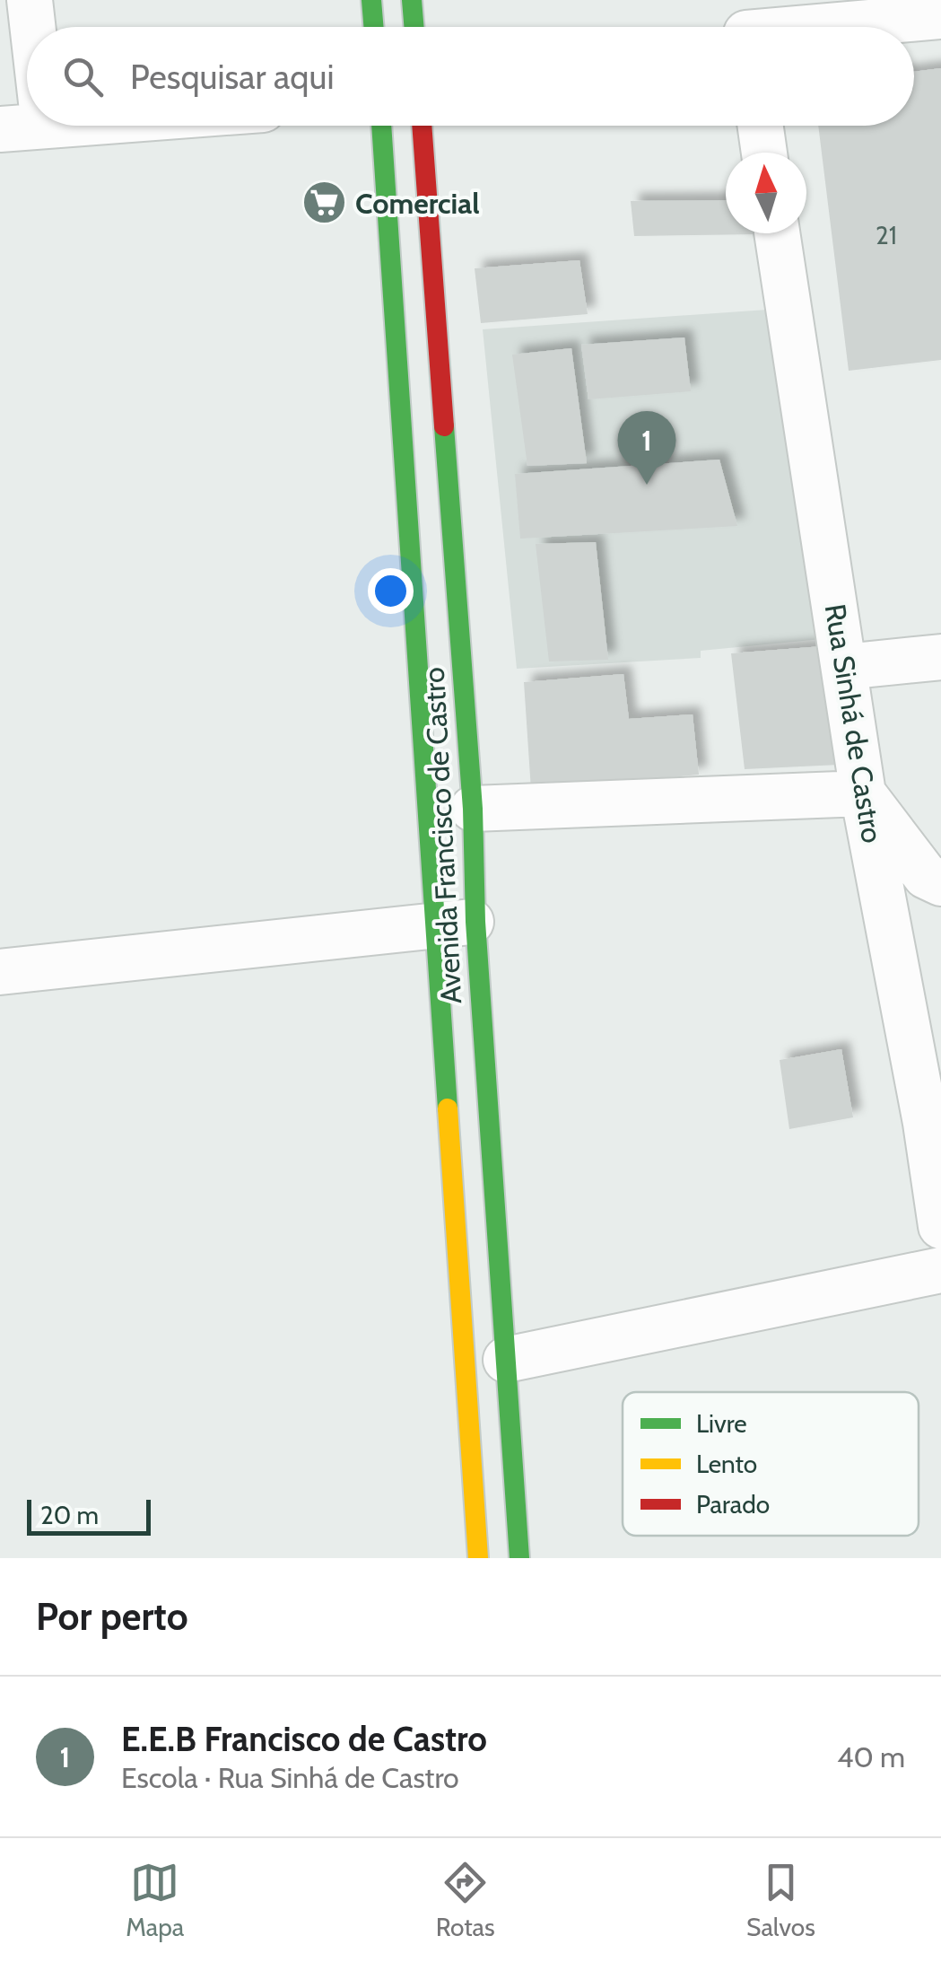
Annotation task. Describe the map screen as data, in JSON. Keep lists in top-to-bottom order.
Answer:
{
  "streets": {
    "main road": ["Avenida Francisco de Castro"],
    "street": ["Rua Sinhá de Castro"]
  },
  "places": {
    "supermarket": ["Comercial"]
  },
  "house_numbers": ["21"],
  "legend": ["Livre", "Lento", "Parado"],
  "scale_bar": "20 m",
  "north": "top",
  "page": {
    "search": "Pesquisar aqui",
    "pins": "1",
    "scale": "20 m",
    "heading": "Por perto",
    "list": [
      {
        "mark": "1",
        "name": "E.E.B Francisco de Castro",
        "note": "Escola · Rua Sinhá de Castro",
        "value": "40 m"
      }
    ],
    "nav": ["Mapa", "Rotas", "Salvos"]
  }
}
